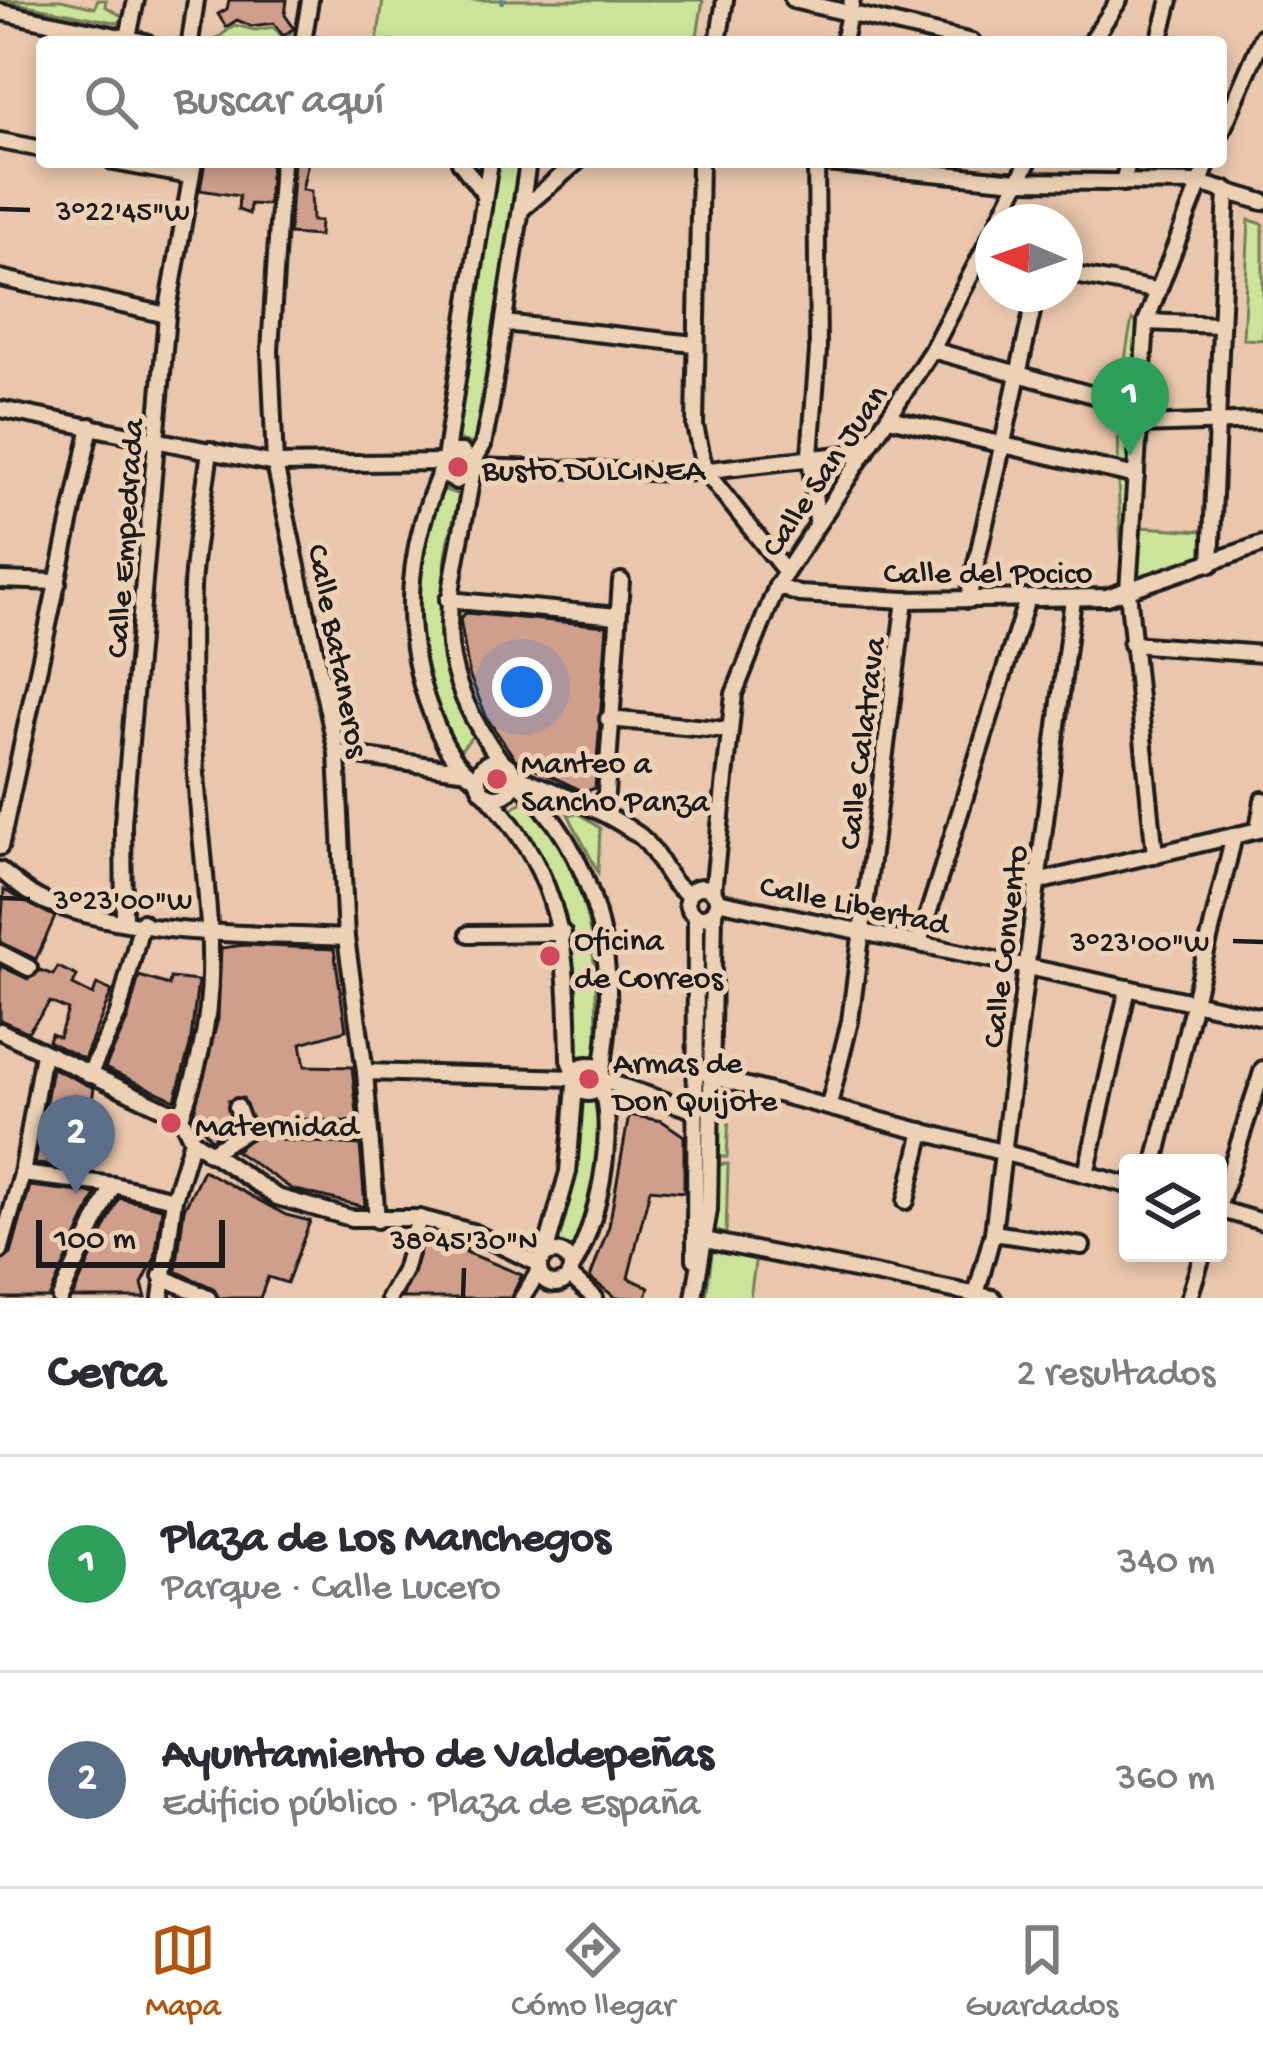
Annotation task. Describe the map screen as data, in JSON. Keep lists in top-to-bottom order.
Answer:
{
  "streets": {
    "street": [
      "Calle San Juan",
      "Calle Empedrada",
      "Calle del Pocico",
      "Calle Bataneros",
      "Calle Calatrava",
      "Calle Libertad",
      "Calle Convento"
    ]
  },
  "crossings": [
    ["Calle San Juan", "Calle del Pocico"],
    ["Calle San Juan", "Calle Libertad"],
    ["Calle del Pocico", "Calle Calatrava"],
    ["Calle del Pocico", "Calle Convento"],
    ["Calle Calatrava", "Calle Libertad"],
    ["Calle Libertad", "Calle Convento"]
  ],
  "places": [
    "Busto DULCINEA",
    "Manteo a Sancho Panza",
    "Oficina de Correos",
    "Armas de Don Quijote",
    "Maternidad"
  ],
  "scale_bar": "100 m",
  "north": "left",
  "page": {
    "search": "Buscar aquí",
    "pins": ["1", "2"],
    "scale": "100 m",
    "heading": ["Cerca", "2 resultados"],
    "list": [
      {
        "mark": "1",
        "name": "Plaza de Los Manchegos",
        "note": "Parque · Calle Lucero",
        "value": "340 m"
      },
      {
        "mark": "2",
        "name": "Ayuntamiento de Valdepeñas",
        "note": "Edificio público · Plaza de España",
        "value": "360 m"
      }
    ],
    "nav": ["Mapa", "Cómo llegar", "Guardados"]
  },
  "coordinates": ["3°22'45\"W", "3°23'00\"W", "38°45'30\"N"]
}
